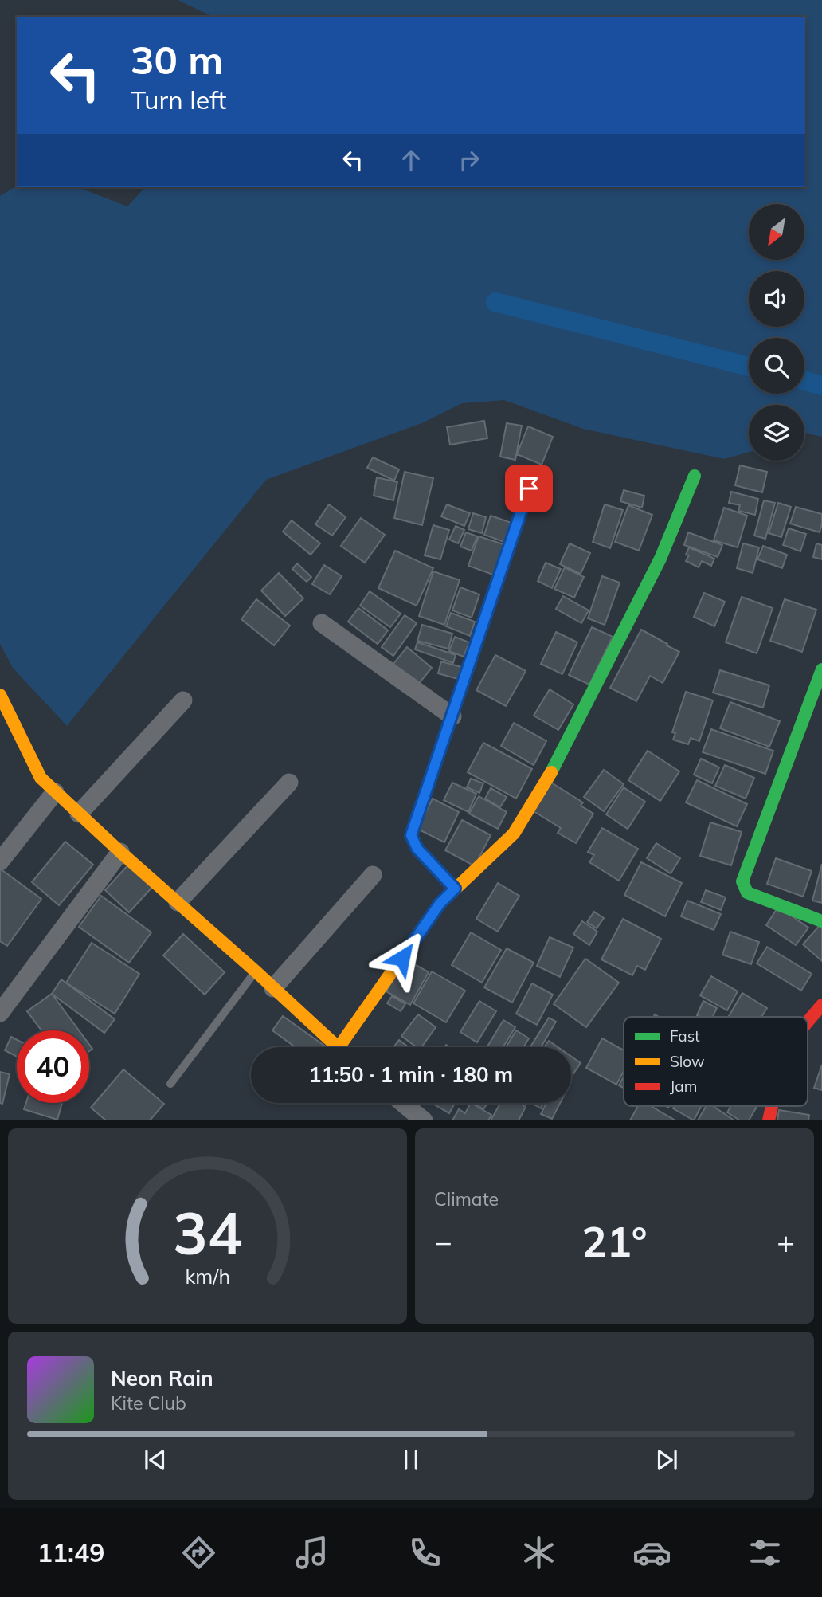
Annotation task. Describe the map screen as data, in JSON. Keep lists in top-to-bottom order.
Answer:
{
  "legend": ["Fast", "Slow", "Jam"],
  "north": "bottom left",
  "page": {
    "turn": ["30 m", "Turn left"],
    "limit": "40",
    "trip": "11:50 · 1 min · 180 m",
    "tile": "Climate",
    "heat": ["−", "21°", "+"],
    "song": ["Neon Rain", "Kite Club"],
    "tabs": "11:49",
    "gauge": ["34", "km/h"]
  }
}
